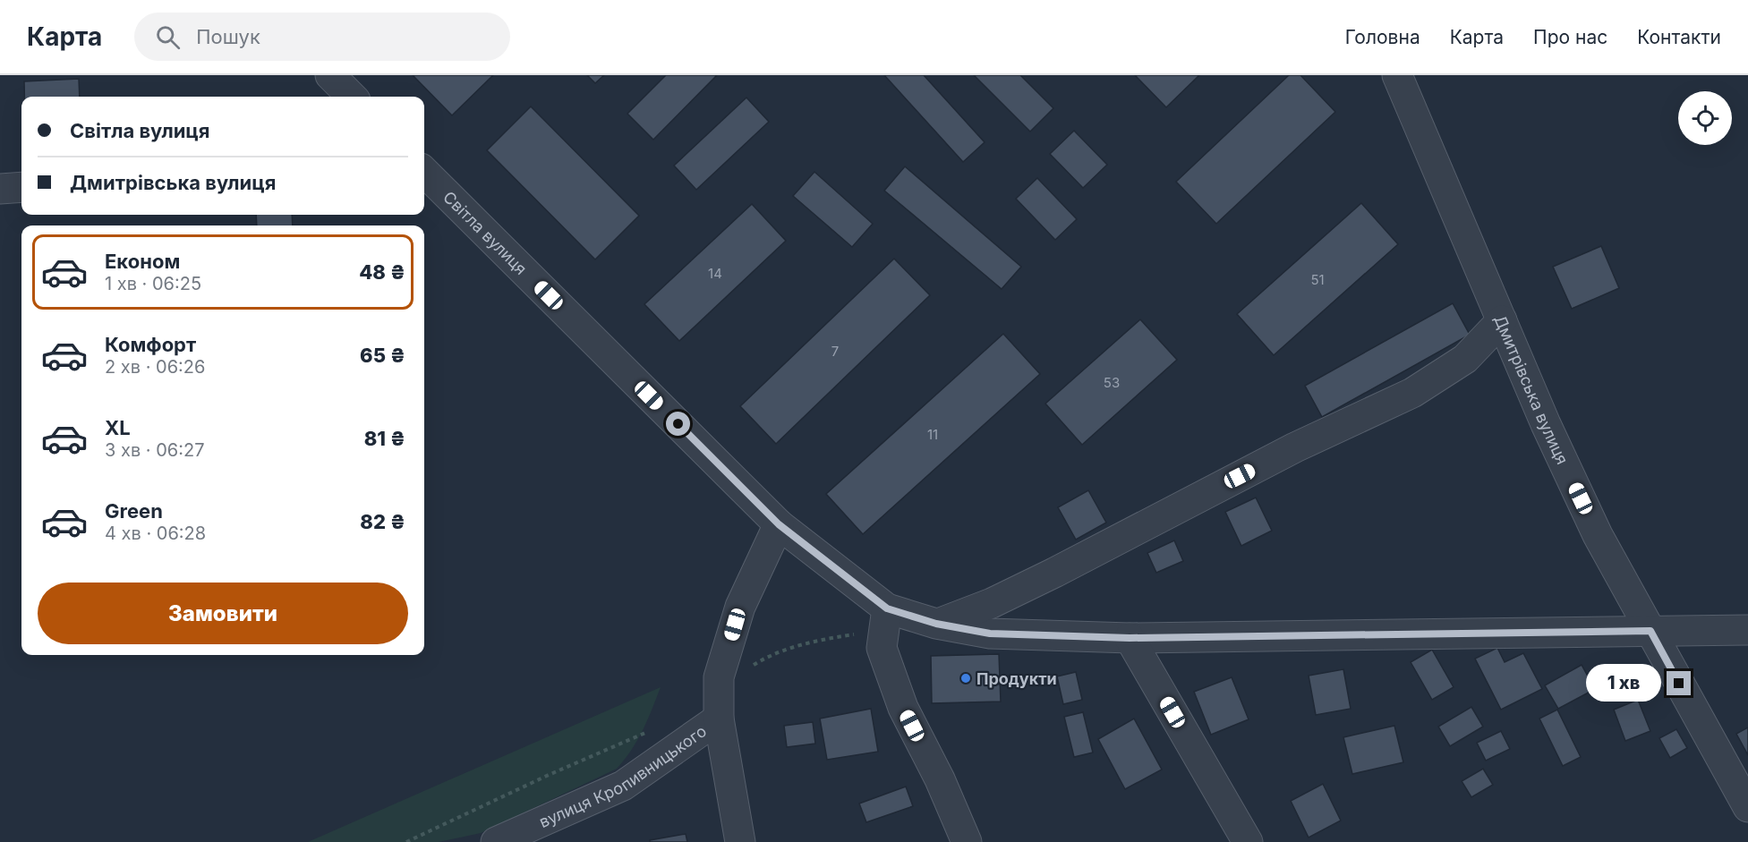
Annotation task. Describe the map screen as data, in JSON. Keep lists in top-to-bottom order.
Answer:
{
  "streets": {
    "street": ["Світла вулиця", "Дмитрівська вулиця", "вулиця Кропивницького"]
  },
  "crossings": [
    ["Світла вулиця", "Дмитрівська вулиця"]
  ],
  "places": ["Продукти"],
  "house_numbers": [
    "14",
    "51",
    "7",
    "53",
    "11"
  ],
  "page": {
    "header": "Карта",
    "search": "Пошук",
    "nav": [
      "Головна",
      "Карта",
      "Про нас",
      "Контакти"
    ],
    "banner": ["Світла вулиця", "Дмитрівська вулиця"],
    "list": [
      {
        "name": "Економ",
        "note": "1 хв · 06:25",
        "value": "48 ₴"
      },
      {
        "name": "Комфорт",
        "note": "2 хв · 06:26",
        "value": "65 ₴"
      },
      {
        "name": "XL",
        "note": "3 хв · 06:27",
        "value": "81 ₴"
      },
      {
        "name": "Green",
        "note": "4 хв · 06:28",
        "value": "82 ₴"
      }
    ],
    "buttons": "Замовити",
    "bubble": "1 хв"
  }
}
